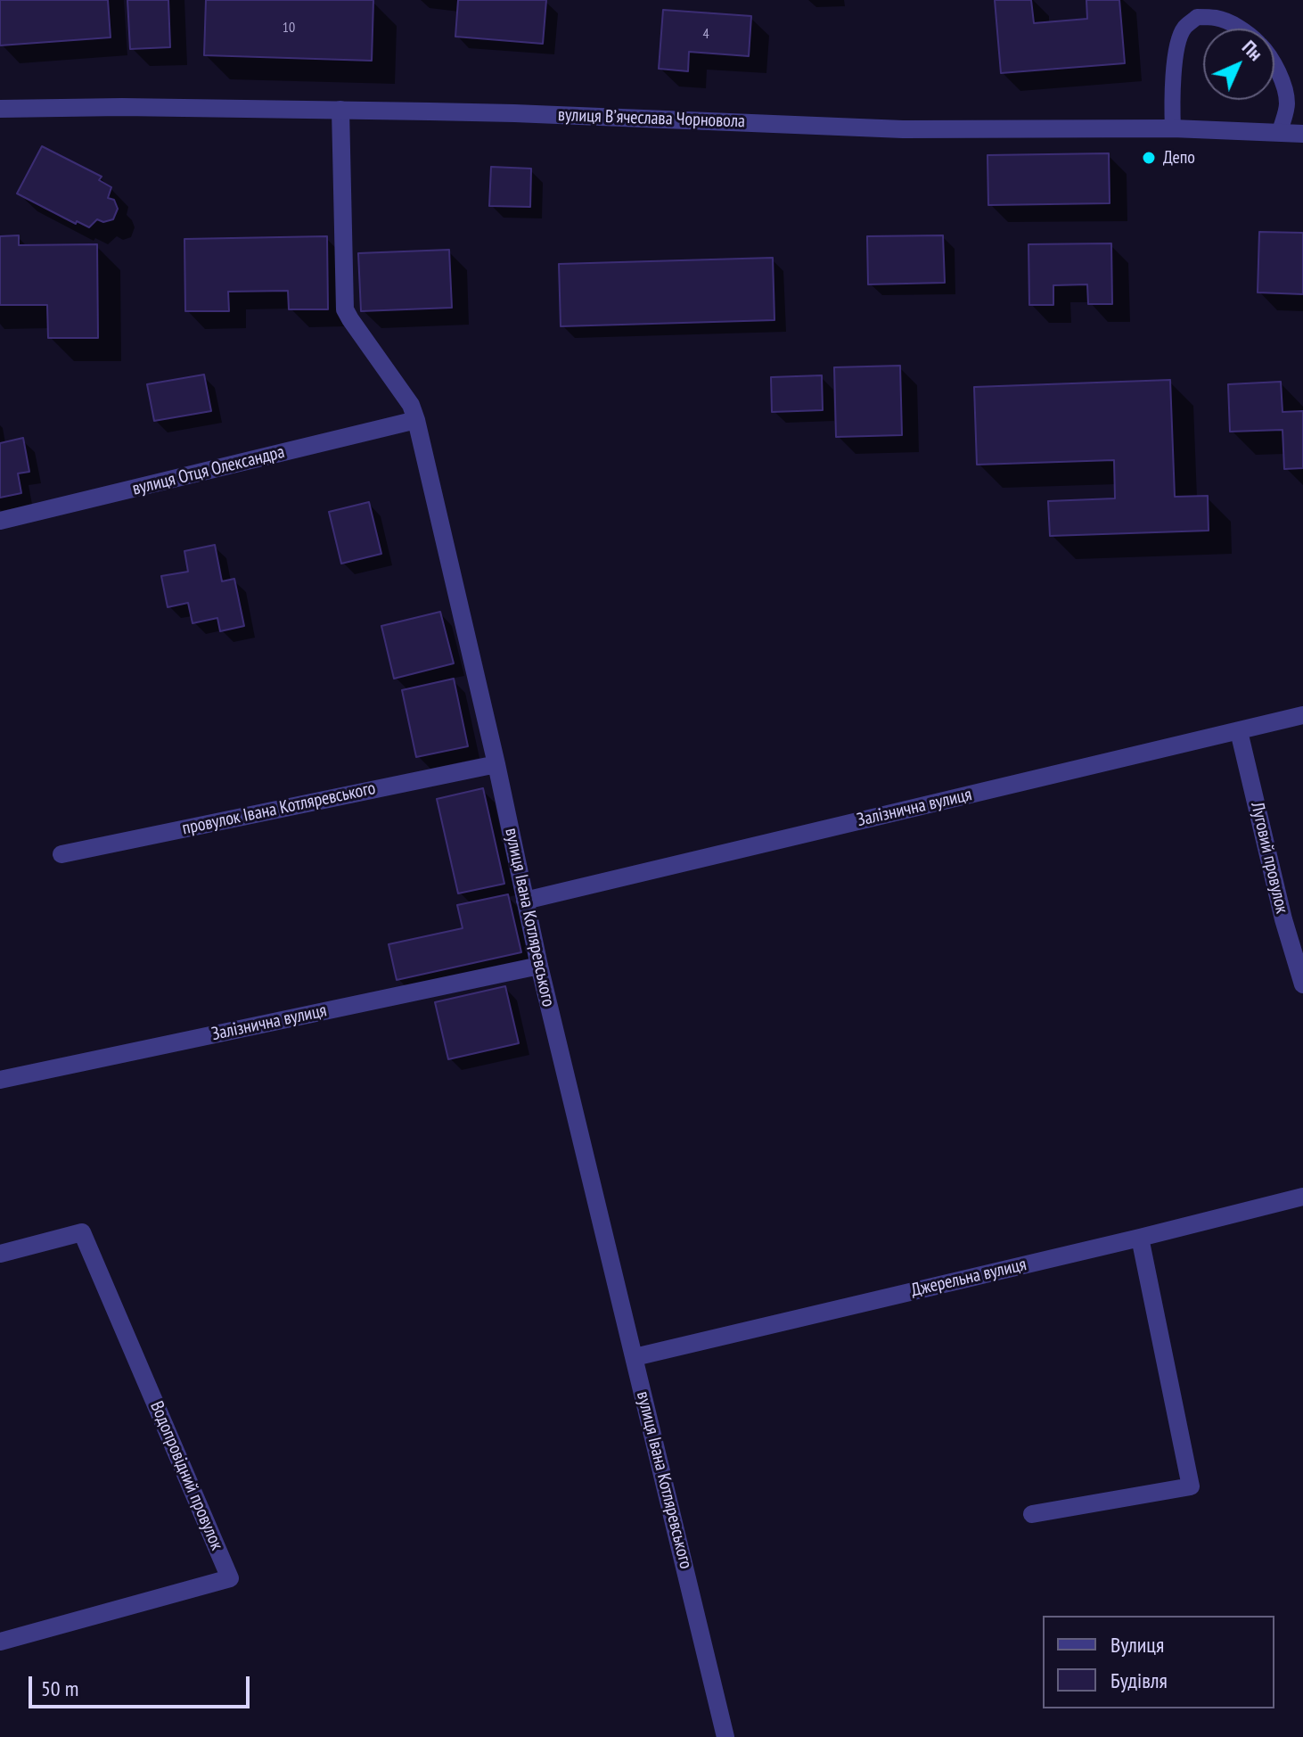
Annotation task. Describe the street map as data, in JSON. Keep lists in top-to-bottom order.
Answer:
{
  "streets": {
    "street": [
      "вулиця Вʼячеслава Чорновола",
      "вулиця Отця Олександра",
      "Залізнична вулиця",
      "провулок Івана Котляревського",
      "Луговий провулок",
      "вулиця Івана Котляревського",
      "Джерельна вулиця",
      "Водопровідний провулок"
    ]
  },
  "crossings": [
    ["вулиця Вʼячеслава Чорновола", "вулиця Івана Котляревського"],
    ["вулиця Отця Олександра", "вулиця Івана Котляревського"],
    ["Залізнична вулиця", "Луговий провулок"],
    ["Залізнична вулиця", "вулиця Івана Котляревського"],
    ["провулок Івана Котляревського", "вулиця Івана Котляревського"],
    ["вулиця Івана Котляревського", "Джерельна вулиця"]
  ],
  "places": ["Депо"],
  "house_numbers": ["10", "4"],
  "legend": ["Вулиця", "Будівля"],
  "scale_bar": "50 m",
  "north": "top right"
}
